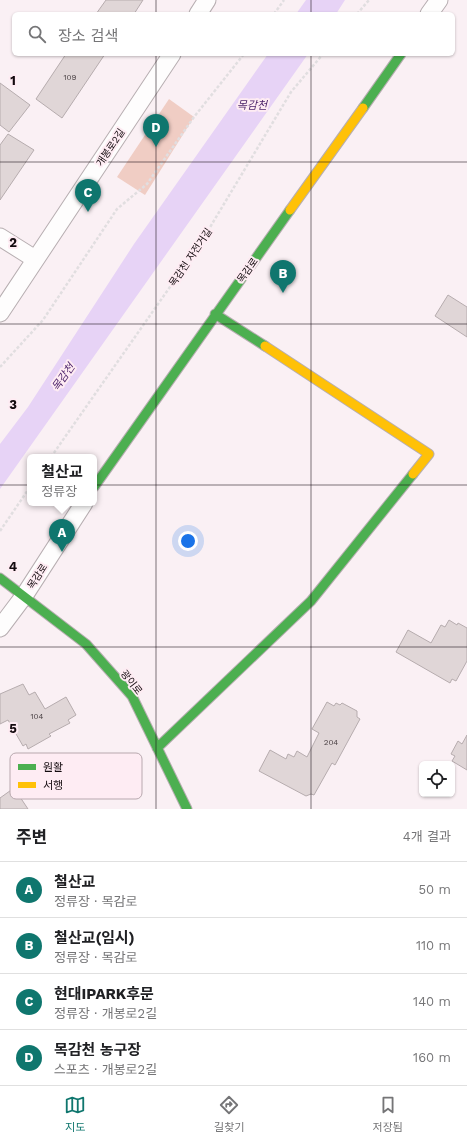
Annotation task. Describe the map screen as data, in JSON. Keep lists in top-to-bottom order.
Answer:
{
  "streets": {
    "street": ["개봉로2길", "목감로", "광이로"],
    "path": ["목감천 자전거길"]
  },
  "crossings": [
    ["목감로", "광이로"]
  ],
  "water": ["목감천"],
  "house_numbers": ["109", "104", "204"],
  "legend": ["원활", "서행"],
  "page": {
    "search": "장소 검색",
    "pins": [
      "D",
      "C",
      "B",
      "A"
    ],
    "popup": ["철산교", "정류장"],
    "heading": ["주변", "4개 결과"],
    "list": [
      {
        "mark": "A",
        "name": "철산교",
        "note": "정류장 · 목감로",
        "value": "50 m"
      },
      {
        "mark": "B",
        "name": "철산교(임시)",
        "note": "정류장 · 목감로",
        "value": "110 m"
      },
      {
        "mark": "C",
        "name": "현대IPARK후문",
        "note": "정류장 · 개봉로2길",
        "value": "140 m"
      },
      {
        "mark": "D",
        "name": "목감천 농구장",
        "note": "스포츠 · 개봉로2길",
        "value": "160 m"
      }
    ],
    "nav": ["지도", "길찾기", "저장됨"]
  },
  "grid": {
    "rows": [
      "1",
      "2",
      "3",
      "4",
      "5"
    ]
  }
}
